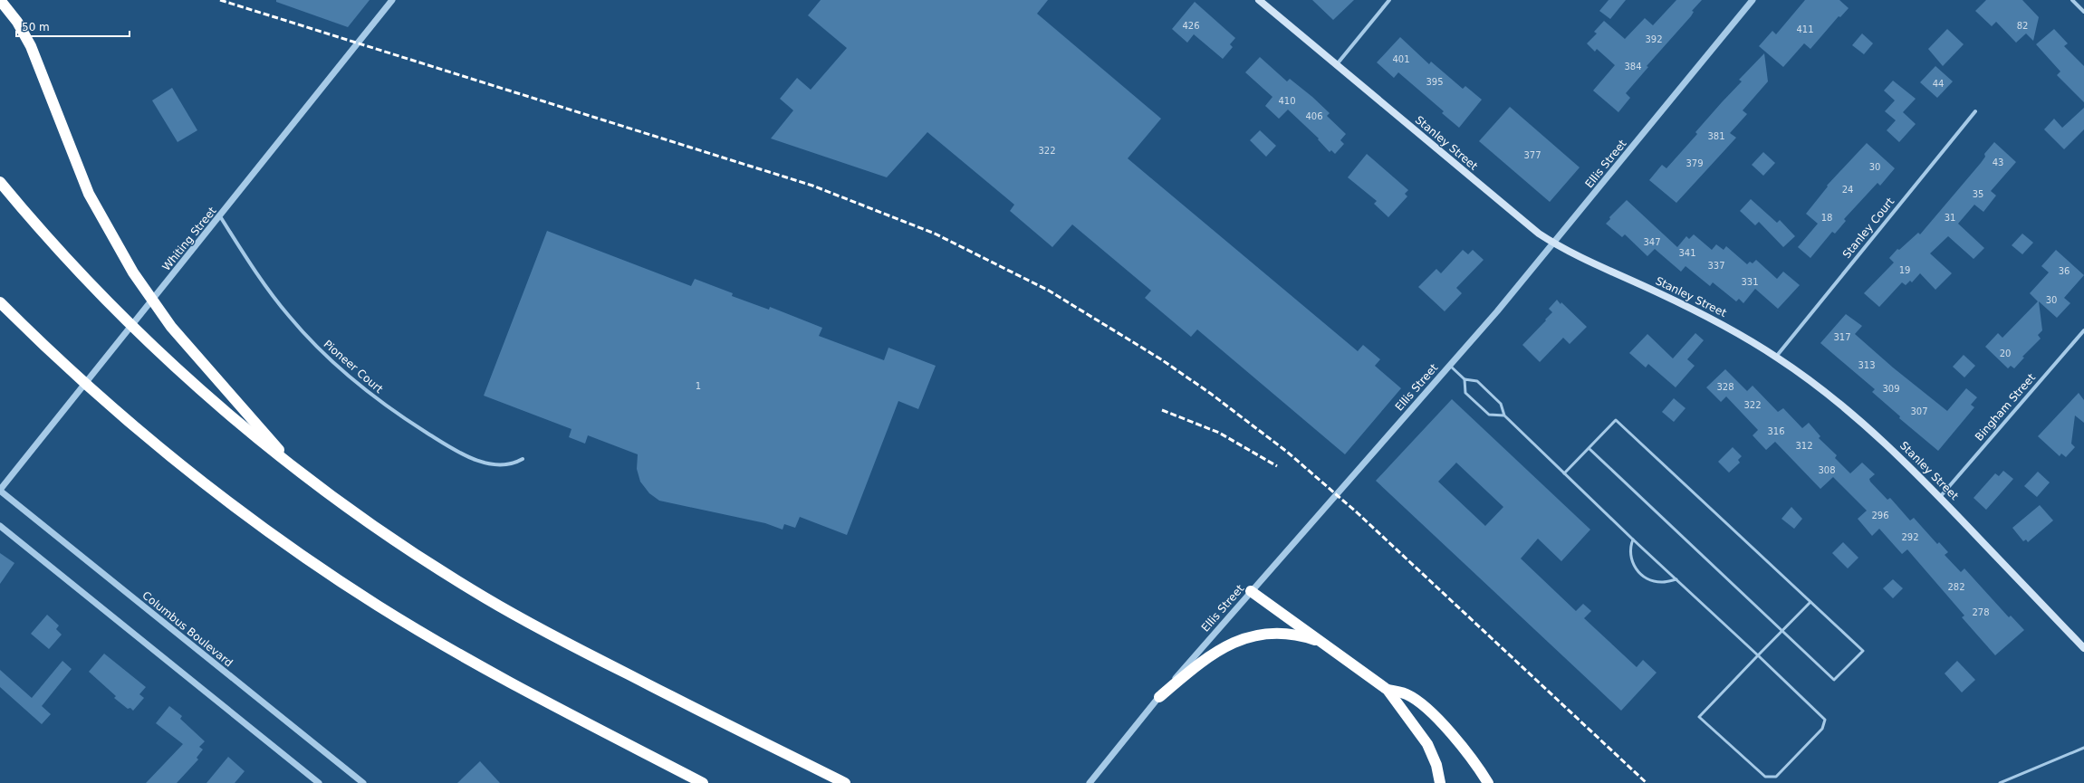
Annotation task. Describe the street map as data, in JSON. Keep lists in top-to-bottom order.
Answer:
{
  "streets": {
    "main road": ["Stanley Street"],
    "street": [
      "Ellis Street",
      "Stanley Court",
      "Whiting Street",
      "Pioneer Court",
      "Bingham Street",
      "Columbus Boulevard"
    ]
  },
  "crossings": [
    ["Stanley Street", "Ellis Street"],
    ["Stanley Street", "Stanley Court"],
    ["Stanley Street", "Bingham Street"],
    ["Whiting Street", "Pioneer Court"],
    ["Whiting Street", "Columbus Boulevard"]
  ],
  "house_numbers": [
    "426",
    "82",
    "411",
    "392",
    "401",
    "384",
    "395",
    "44",
    "410",
    "406",
    "381",
    "322",
    "377",
    "43",
    "379",
    "30",
    "24",
    "35",
    "18",
    "31",
    "347",
    "341",
    "337",
    "19",
    "36",
    "331",
    "30",
    "317",
    "20",
    "313",
    "1",
    "328",
    "309",
    "322",
    "307",
    "316",
    "312",
    "308",
    "296",
    "292",
    "282",
    "278"
  ],
  "scale_bar": "50 m"
}
